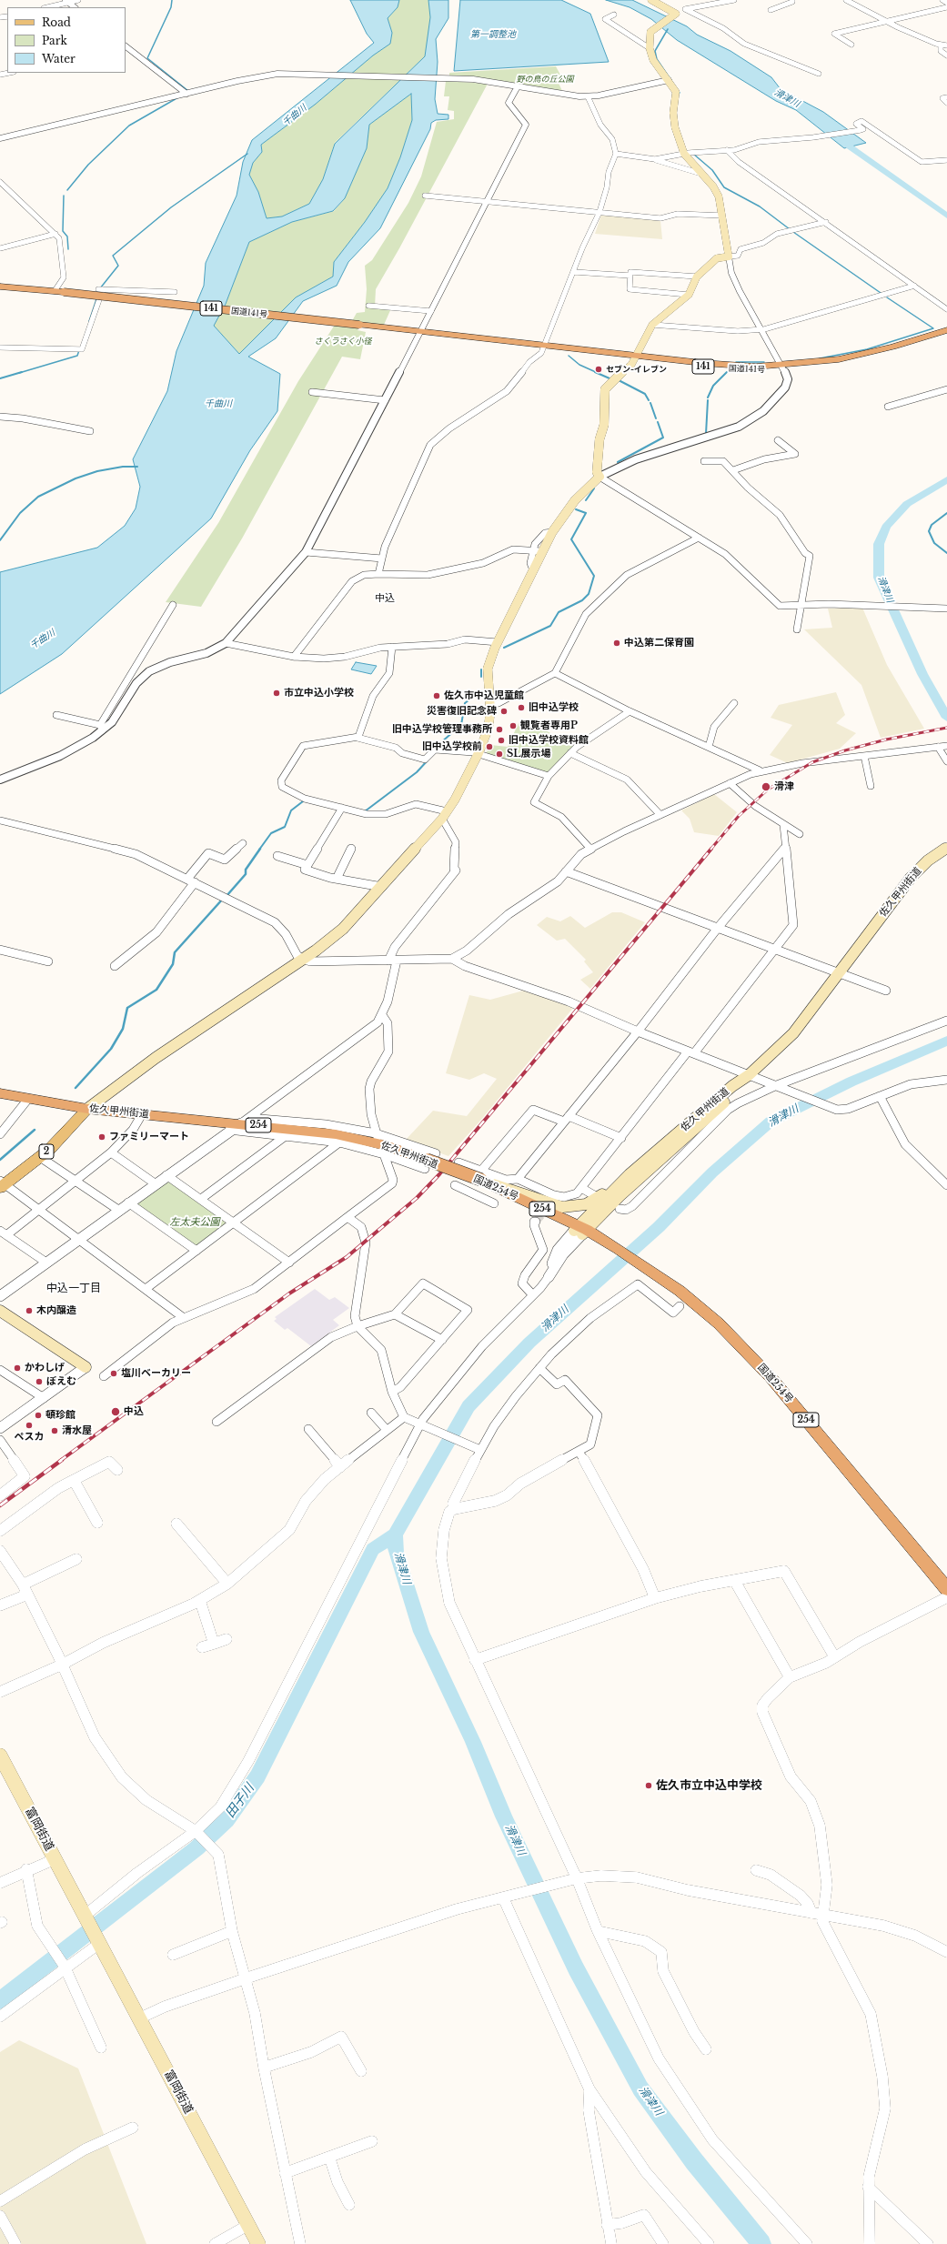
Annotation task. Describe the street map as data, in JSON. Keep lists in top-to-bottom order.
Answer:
{
  "streets": {
    "highway": [
      "141",
      "国道141号",
      "佐久甲州街道",
      "254",
      "国道254号"
    ],
    "main road": ["2", "富岡街道"]
  },
  "crossings": [
    ["佐久甲州街道", "2"],
    ["佐久甲州街道", "国道254号"]
  ],
  "districts": ["中込", "中込一丁目"],
  "water": [
    "第一調整池",
    "滑津川",
    "千曲川",
    "田子川"
  ],
  "parks": ["野の鳥の丘公園", "さくラさく小径", "左太夫公園"],
  "places": [
    "セブン-イレブン",
    "中込第二保育園",
    "市立中込小学校",
    "佐久市中込児童館",
    "旧中込学校",
    "災害復旧記念碑",
    "観覧者専用P",
    "旧中込学校管理事務所",
    "旧中込学校資料館",
    "旧中込学校前",
    "SL展示場",
    "滑津",
    "ファミリーマート",
    "木内醸造",
    "かわしげ",
    "塩川ベーカリー",
    "ぽえむ",
    "中込",
    "頓珍館",
    "ペスカ",
    "清水屋",
    "佐久市立中込中学校"
  ],
  "legend": ["Road", "Park", "Water"]
}
